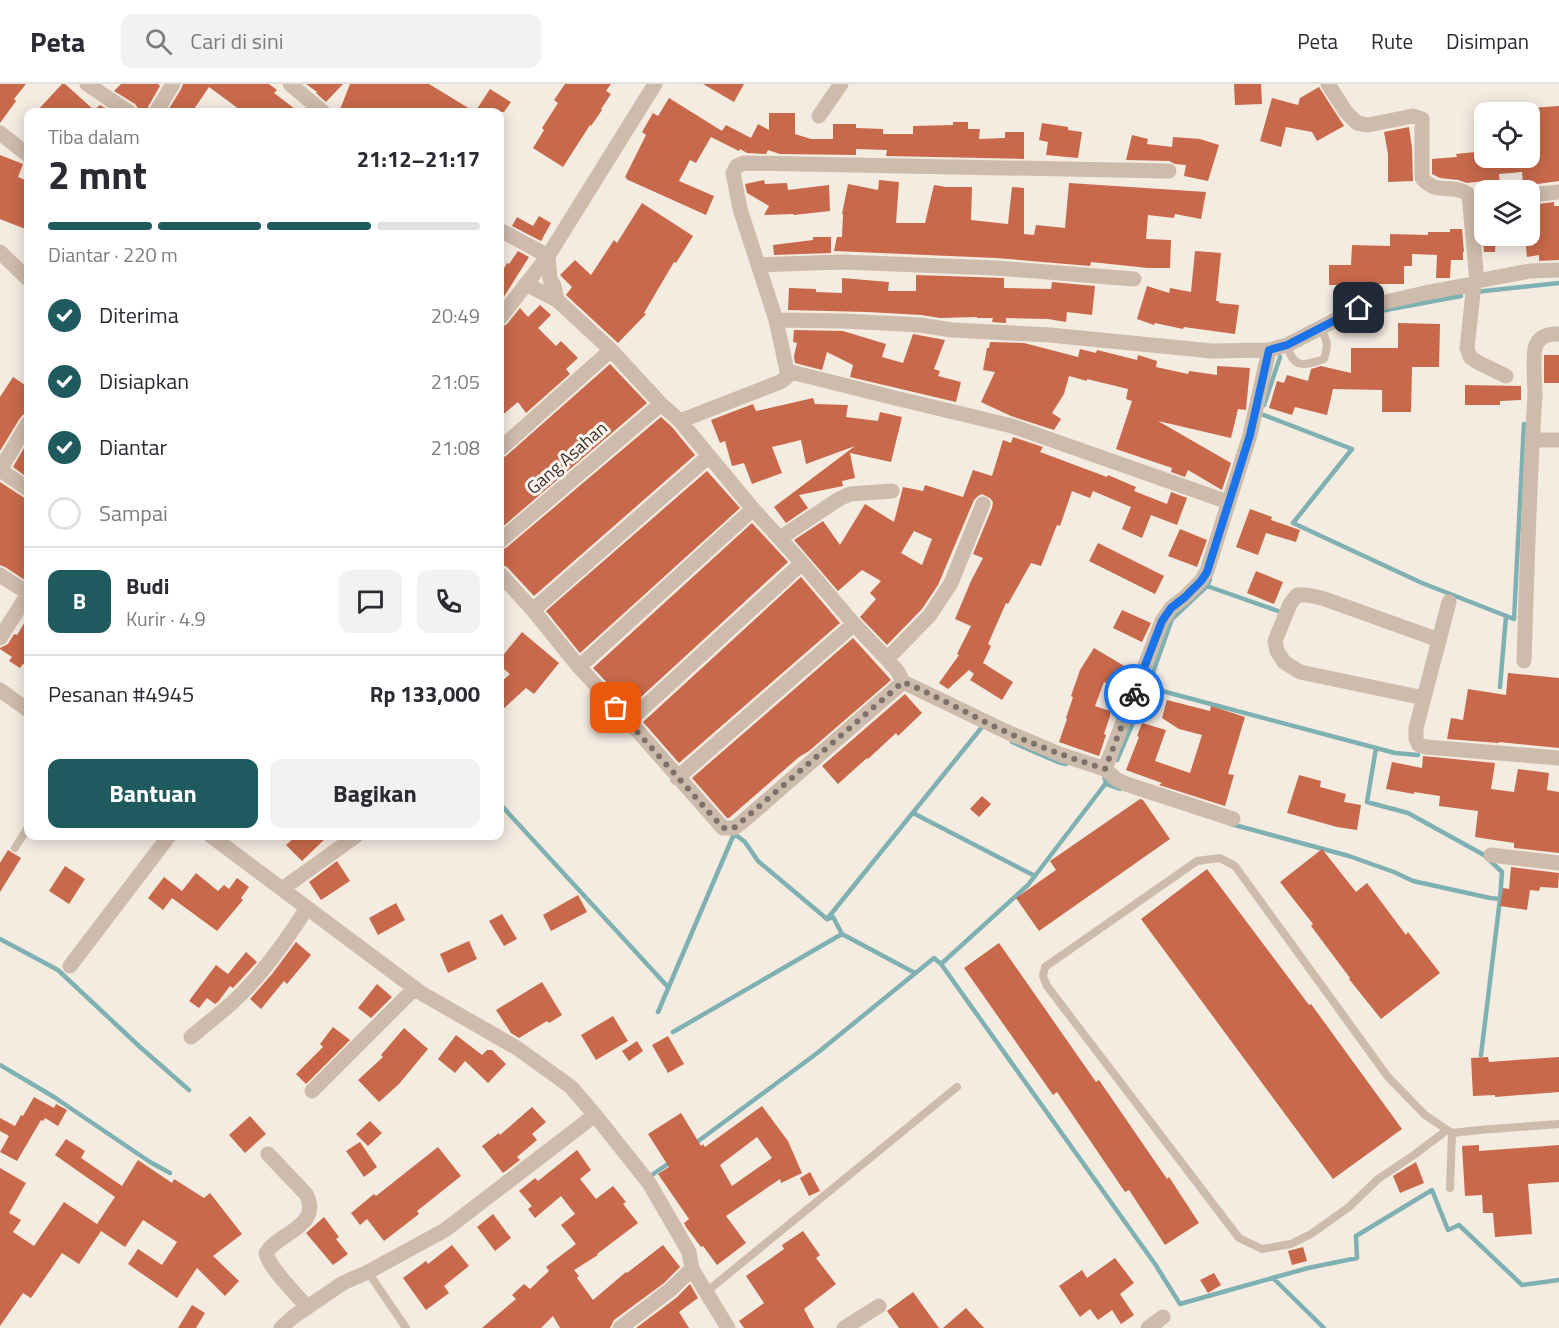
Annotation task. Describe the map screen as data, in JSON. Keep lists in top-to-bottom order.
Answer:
{
  "streets": {
    "street": ["Gang Asahan"]
  },
  "page": {
    "header": "Peta",
    "search": "Cari di sini",
    "nav": ["Peta", "Rute", "Disimpan"],
    "heading": ["2 mnt", "Tiba dalam", "21:12–21:17"],
    "panel": [
      "Budi",
      "Kurir · 4.9",
      "Pesanan #4945",
      "Rp 133,000"
    ],
    "bar": "Diantar · 220 m",
    "list": [
      ["Diterima", "20:49"],
      ["Disiapkan", "21:05"],
      ["Diantar", "21:08"],
      "Sampai"
    ],
    "round": "B",
    "buttons": ["Bantuan", "Bagikan"]
  }
}
